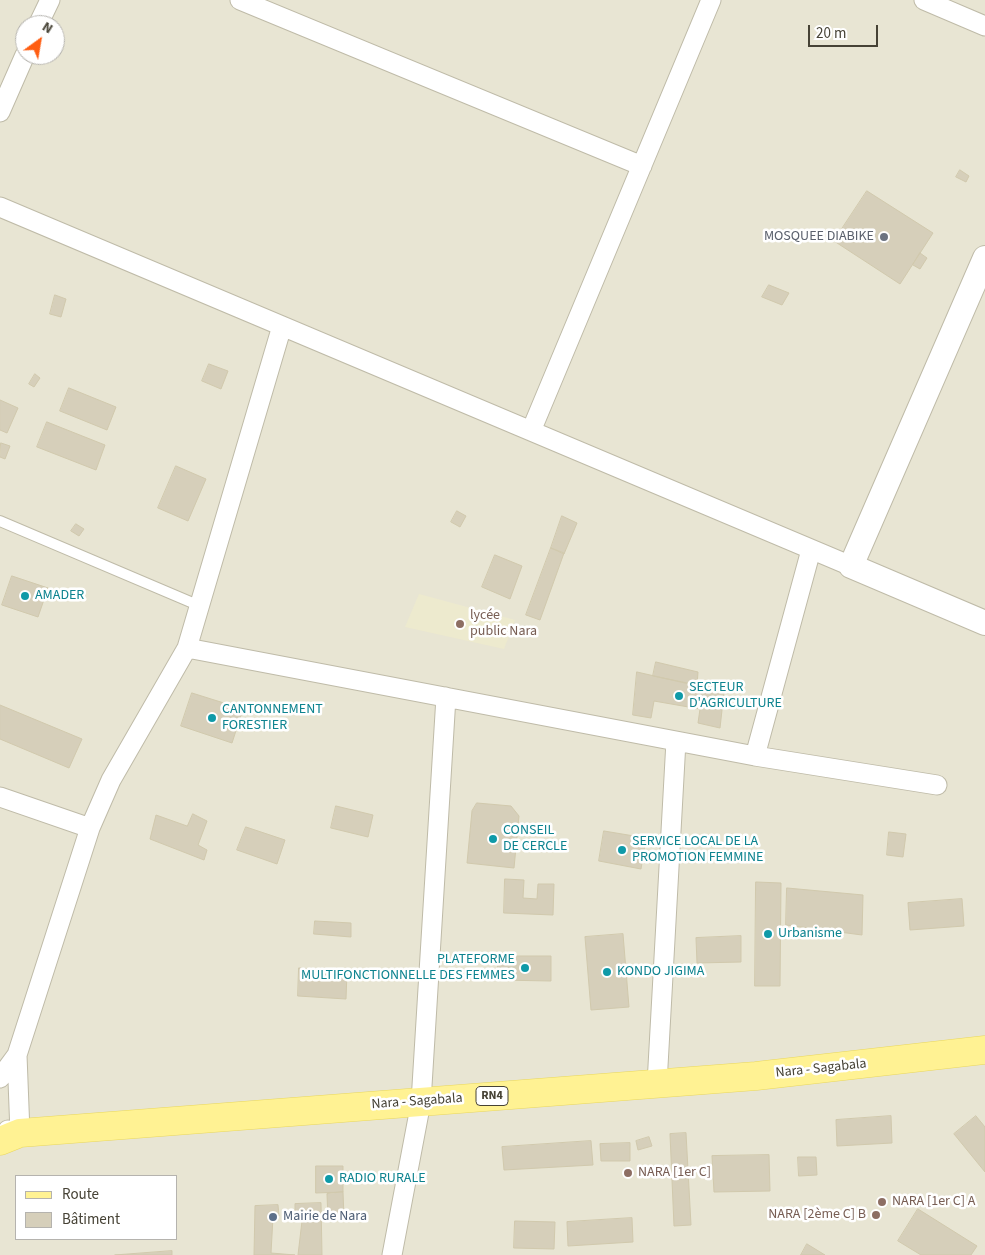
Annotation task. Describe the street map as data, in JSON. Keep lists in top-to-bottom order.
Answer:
{
  "streets": {
    "main road": ["Nara - Sagabala", "RN4"]
  },
  "places": [
    "MOSQUEE DIABIKE",
    "AMADER",
    "lycée public Nara",
    "SECTEUR D'AGRICULTURE",
    "CANTONNEMENT FORESTIER",
    "CONSEIL DE CERCLE",
    "SERVICE LOCAL DE LA PROMOTION FEMMINE",
    "Urbanisme",
    "PLATEFORME MULTIFONCTIONNELLE DES FEMMES",
    "KONDO JIGIMA",
    "NARA [1er C]",
    "RADIO RURALE",
    "NARA [1er C] A",
    "NARA [2ème C] B",
    "Mairie de Nara"
  ],
  "legend": ["Route", "Bâtiment"],
  "scale_bar": "20 m",
  "north": "top right"
}
